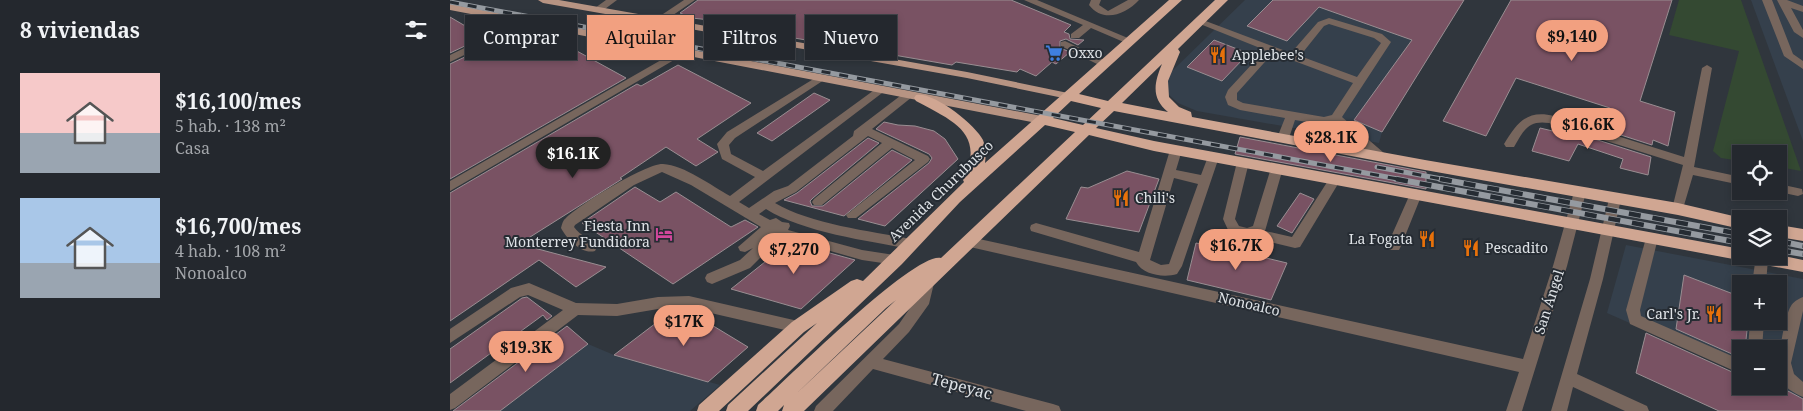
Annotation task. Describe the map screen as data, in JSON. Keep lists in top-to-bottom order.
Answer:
{
  "streets": {
    "highway": ["Avenida Churubusco"],
    "street": ["San Ángel", "Nonoalco", "Tepeyac"]
  },
  "crossings": [
    ["San Ángel", "Nonoalco"]
  ],
  "places": {
    "supermarket": ["Oxxo"],
    "restaurant": [
      "Applebee's",
      "Chili's",
      "La Fogata",
      "Pescadito",
      "Carl's Jr."
    ],
    "hotel": ["Fiesta Inn Monterrey Fundidora"]
  },
  "page": {
    "heading": "8 viviendas",
    "chip": [
      "Comprar",
      "Alquilar",
      "Filtros",
      "Nuevo"
    ],
    "price": [
      "$9,140",
      "$16.6K",
      "$28.1K",
      "$16.1K",
      "$16.7K",
      "$7,270",
      "$17K",
      "$19.3K"
    ],
    "list": [
      {
        "name": "$16,100/mes",
        "note": "5 hab. · 138 m² · Casa"
      },
      {
        "name": "$16,700/mes",
        "note": "4 hab. · 108 m² · Nonoalco"
      }
    ],
    "map_buttons": ["+", "−"]
  }
}
